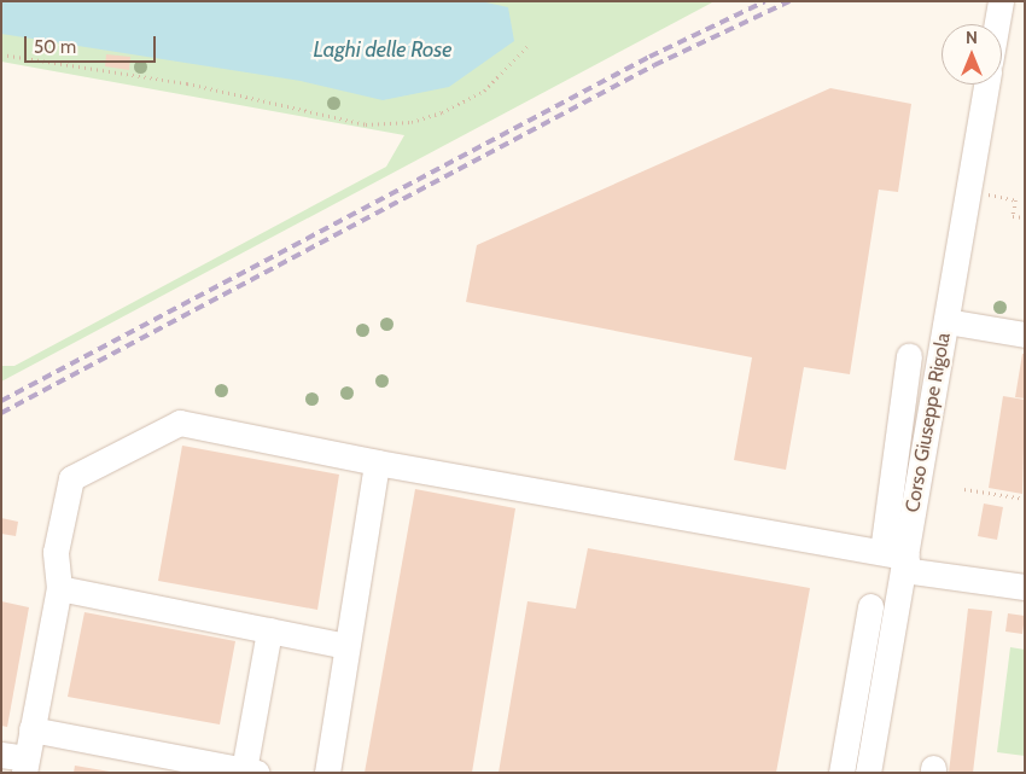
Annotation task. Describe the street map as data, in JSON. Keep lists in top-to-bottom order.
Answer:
{
  "streets": {
    "street": ["Corso Giuseppe Rigola"]
  },
  "water": ["Laghi delle Rose"],
  "scale_bar": "50 m",
  "north": "top"
}
